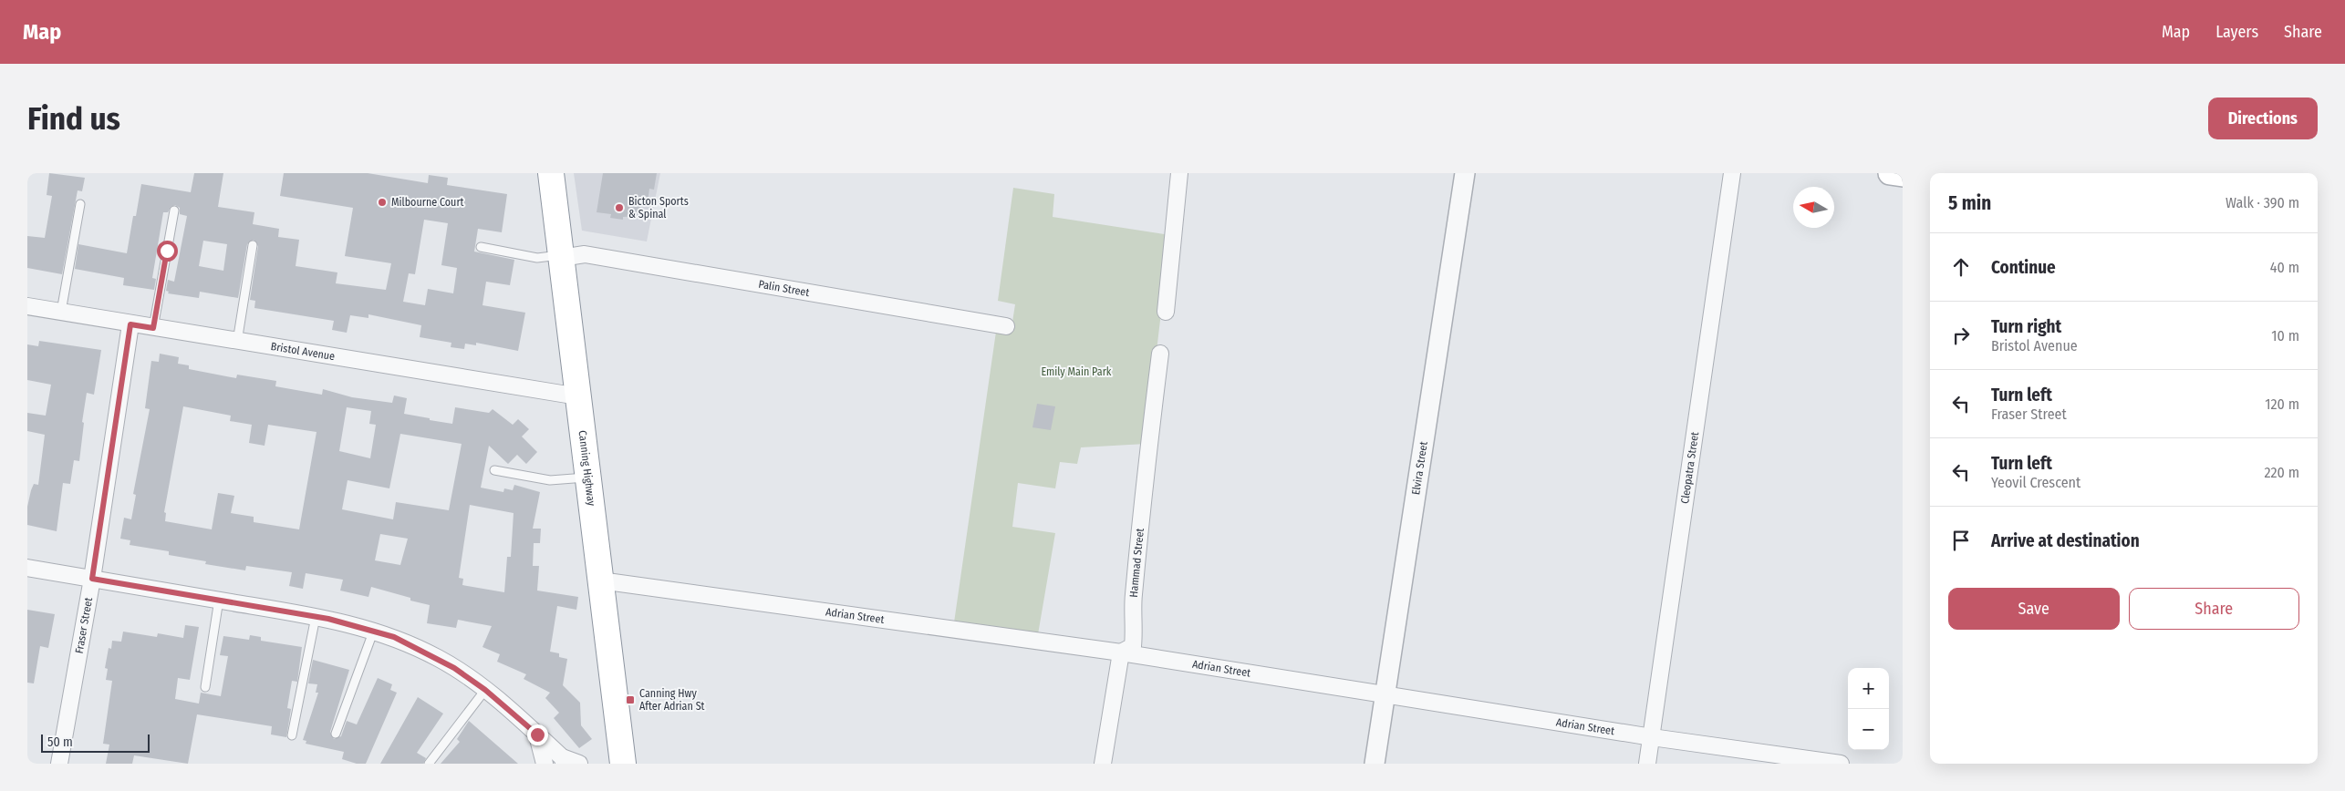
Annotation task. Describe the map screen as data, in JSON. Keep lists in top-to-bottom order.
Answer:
{
  "streets": {
    "highway": ["Canning Highway"],
    "street": [
      "Palin Street",
      "Bristol Avenue",
      "Elvira Street",
      "Cleopatra Street",
      "Hammad Street",
      "Adrian Street",
      "Fraser Street"
    ]
  },
  "crossings": [
    ["Palin Street", "Canning Highway"],
    ["Bristol Avenue", "Canning Highway"],
    ["Bristol Avenue", "Fraser Street"],
    ["Canning Highway", "Adrian Street"],
    ["Elvira Street", "Adrian Street"],
    ["Cleopatra Street", "Adrian Street"],
    ["Hammad Street", "Adrian Street"]
  ],
  "parks": ["Emily Main Park"],
  "places": {
    "other": ["Milbourne Court", "Bicton Sports & Spinal"],
    "transit": ["Canning Hwy After Adrian St"]
  },
  "scale_bar": "50 m",
  "north": "left",
  "page": {
    "header": "Map",
    "nav": ["Map", "Layers", "Share"],
    "buttons": [
      "Directions",
      ["Save", "Share"]
    ],
    "title": "Find us",
    "heading": ["5 min", "Walk · 390 m"],
    "list": [
      ["Continue", "40 m"],
      ["Turn right", "Bristol Avenue", "10 m"],
      ["Turn left", "Fraser Street", "120 m"],
      ["Turn left", "Yeovil Crescent", "220 m"],
      "Arrive at destination"
    ],
    "map_buttons": ["+", "−"],
    "scale": "50 m"
  }
}
